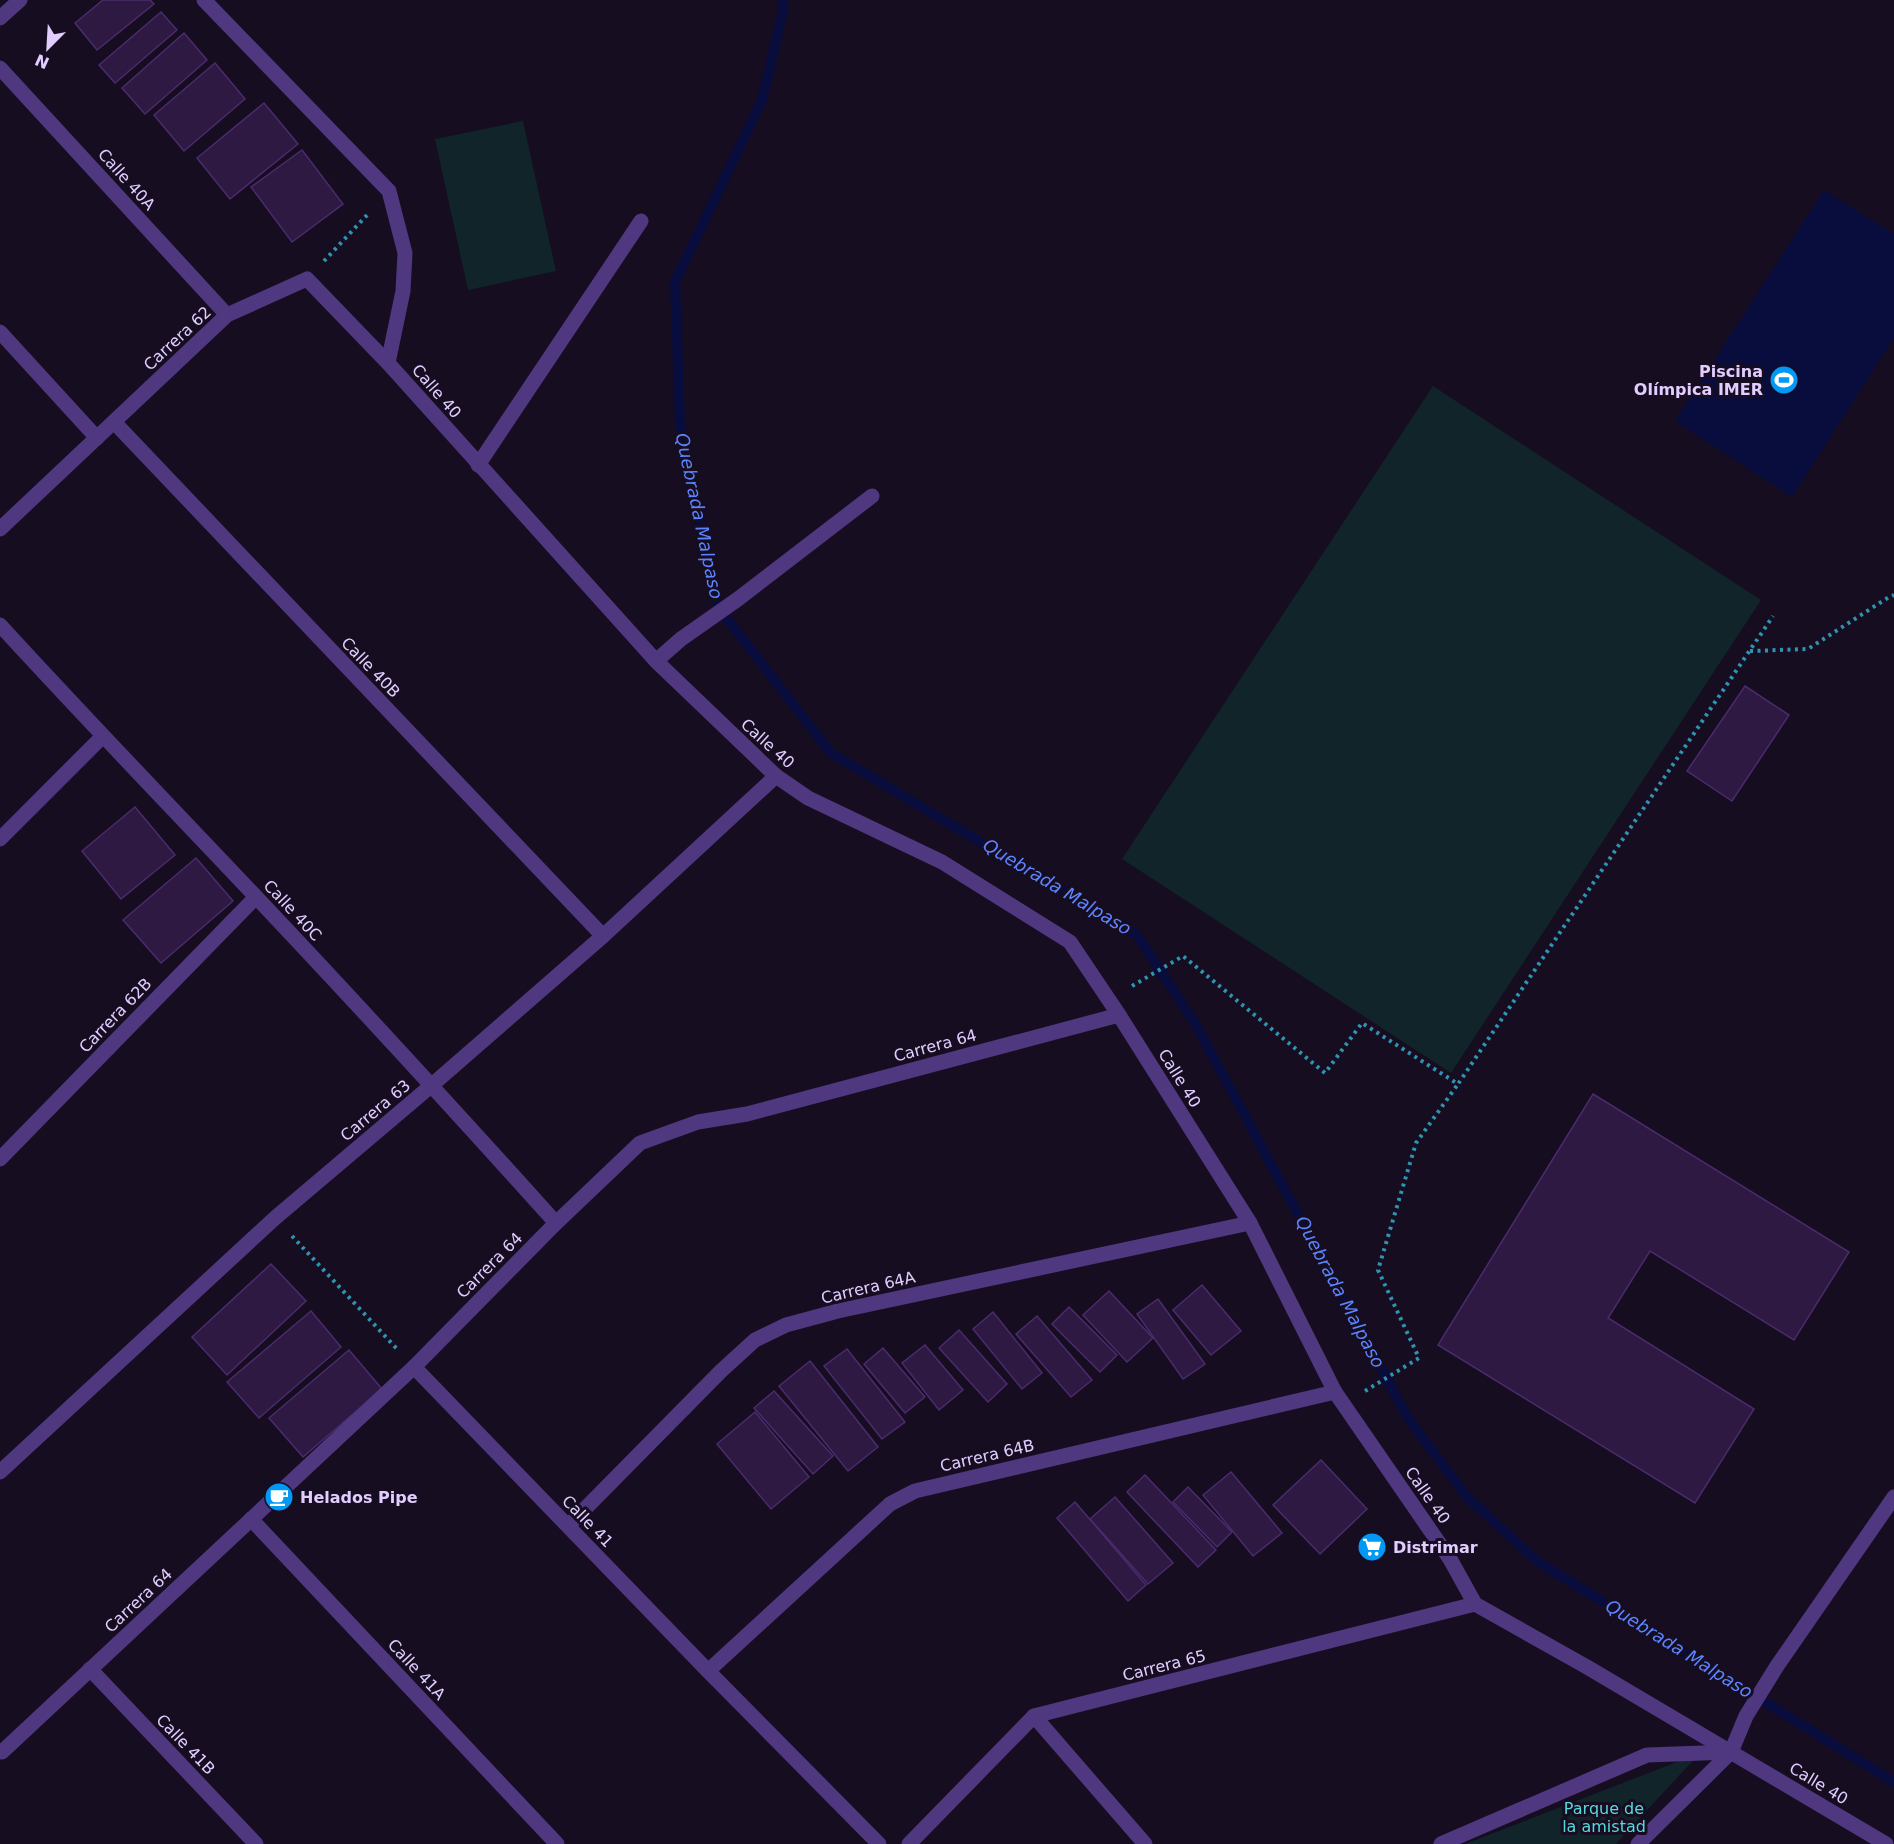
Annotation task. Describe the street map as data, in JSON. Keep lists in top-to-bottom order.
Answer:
{
  "streets": {
    "street": [
      "Calle 40A",
      "Carrera 62",
      "Calle 40",
      "Calle 40B",
      "Calle 40C",
      "Carrera 62B",
      "Carrera 64",
      "Carrera 63",
      "Carrera 64A",
      "Carrera 64B",
      "Calle 41",
      "Carrera 65",
      "Calle 41A",
      "Calle 41B"
    ]
  },
  "crossings": [
    ["Calle 40A", "Carrera 62"],
    ["Carrera 62", "Calle 40"],
    ["Carrera 62", "Calle 40B"],
    ["Calle 40", "Carrera 64"],
    ["Calle 40", "Carrera 63"],
    ["Calle 40", "Carrera 64A"],
    ["Calle 40", "Carrera 64B"],
    ["Calle 40", "Carrera 65"],
    ["Calle 40B", "Carrera 63"],
    ["Calle 40C", "Carrera 62B"],
    ["Calle 40C", "Carrera 64"],
    ["Calle 40C", "Carrera 63"],
    ["Carrera 64", "Calle 41"],
    ["Carrera 64", "Calle 41A"],
    ["Carrera 64", "Calle 41B"],
    ["Carrera 64A", "Calle 41"],
    ["Carrera 64B", "Calle 41"]
  ],
  "water": ["Quebrada Malpaso"],
  "parks": ["Parque de la amistad"],
  "places": {
    "sports": ["Piscina Olímpica IMER"],
    "cafe": ["Helados Pipe"],
    "supermarket": ["Distrimar"]
  },
  "north": "bottom left"
}
